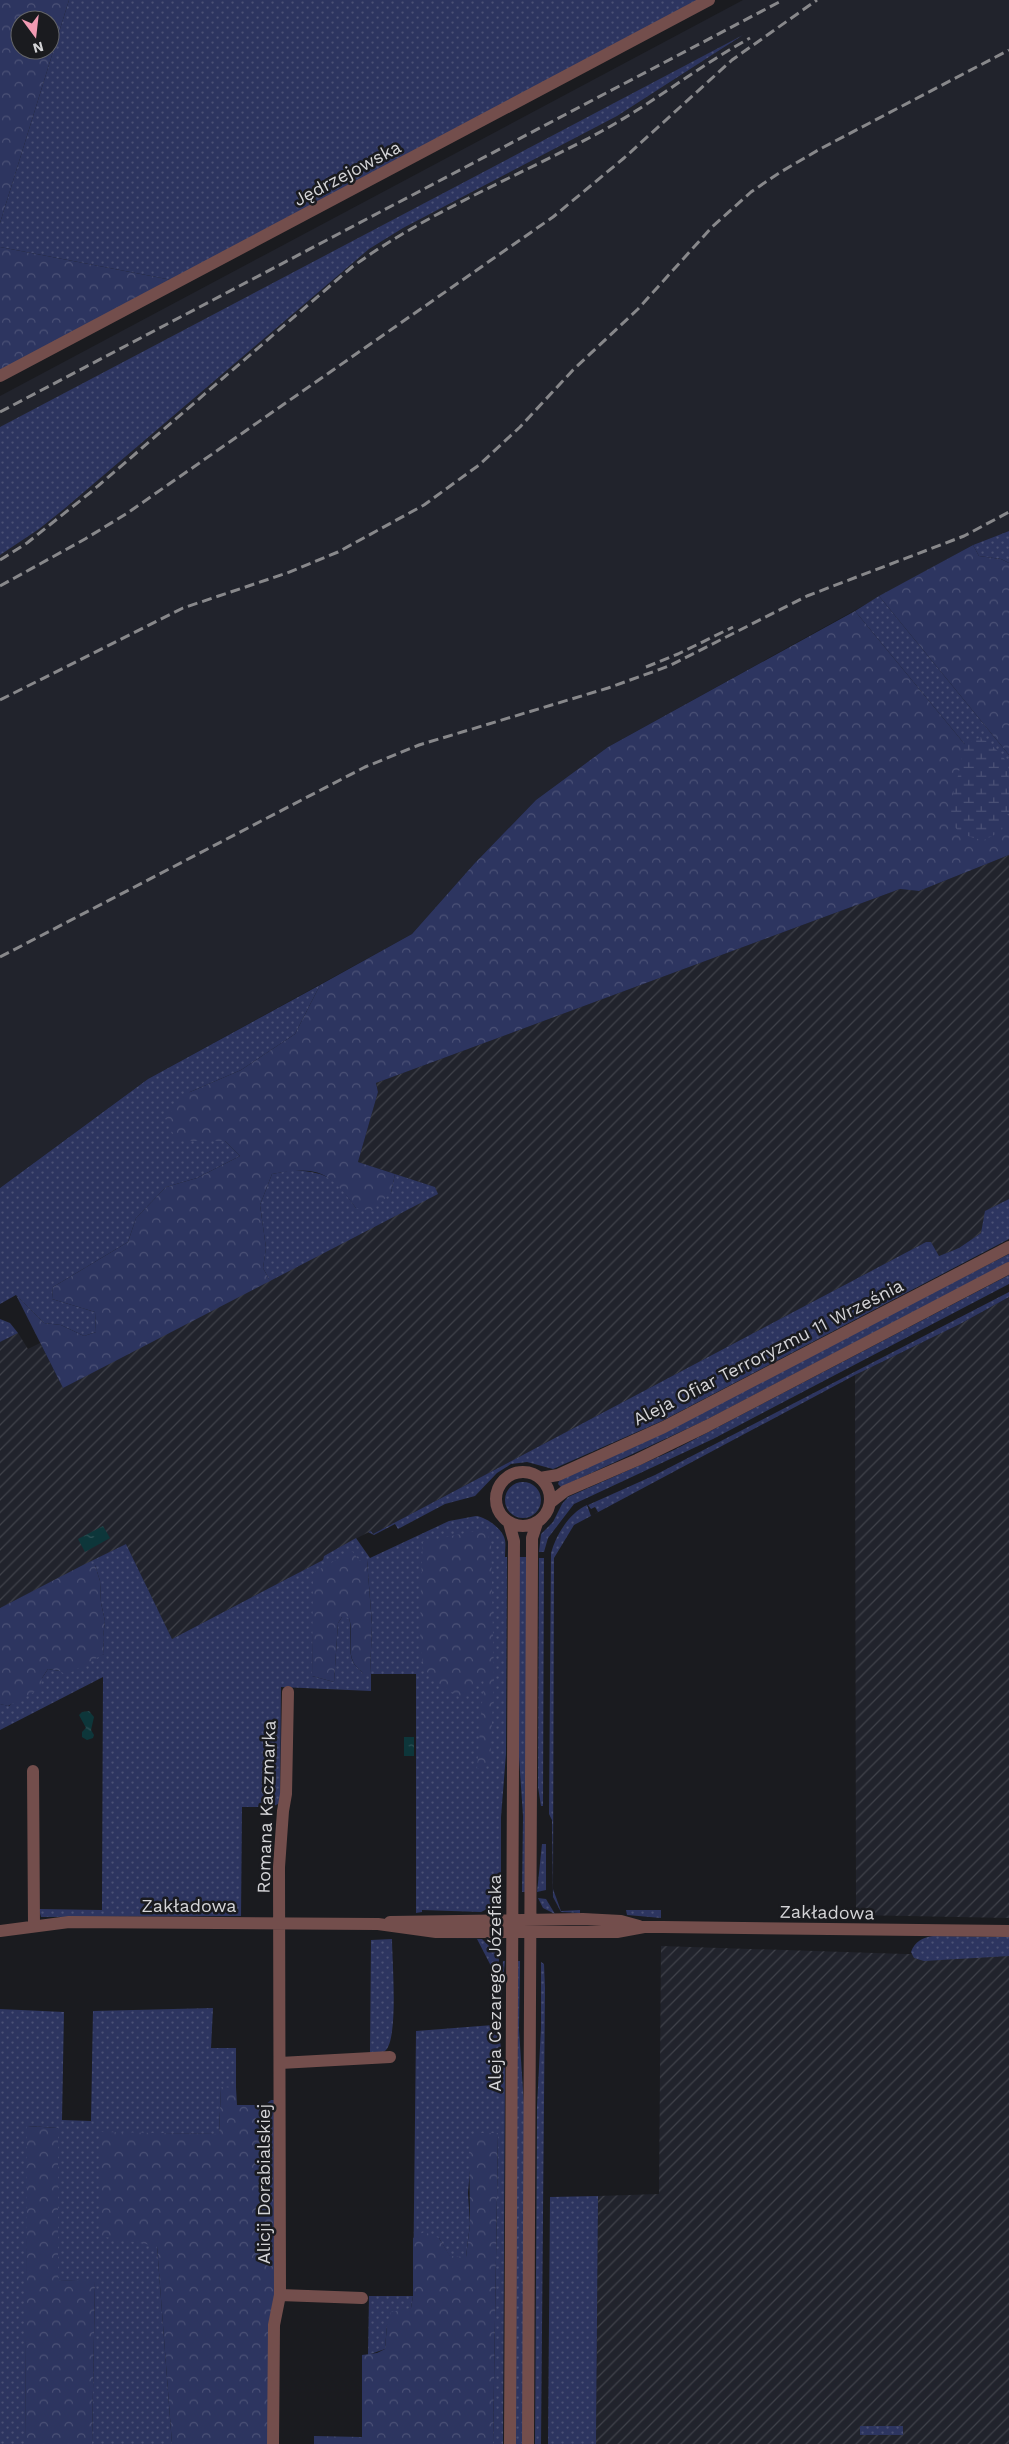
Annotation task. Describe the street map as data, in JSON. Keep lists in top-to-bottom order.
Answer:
{
  "streets": {
    "street": [
      "Jędrzejowska",
      "Aleja Ofiar Terroryzmu 11 Września",
      "Romana Kaczmarka",
      "Zakładowa",
      "Aleja Cezarego Józefiaka",
      "Alicji Dorabialskiej"
    ]
  },
  "crossings": [
    ["Aleja Ofiar Terroryzmu 11 Września", "Aleja Cezarego Józefiaka"],
    ["Romana Kaczmarka", "Zakładowa"],
    ["Romana Kaczmarka", "Alicji Dorabialskiej"],
    ["Zakładowa", "Aleja Cezarego Józefiaka"],
    ["Zakładowa", "Alicji Dorabialskiej"]
  ],
  "north": "bottom"
}
